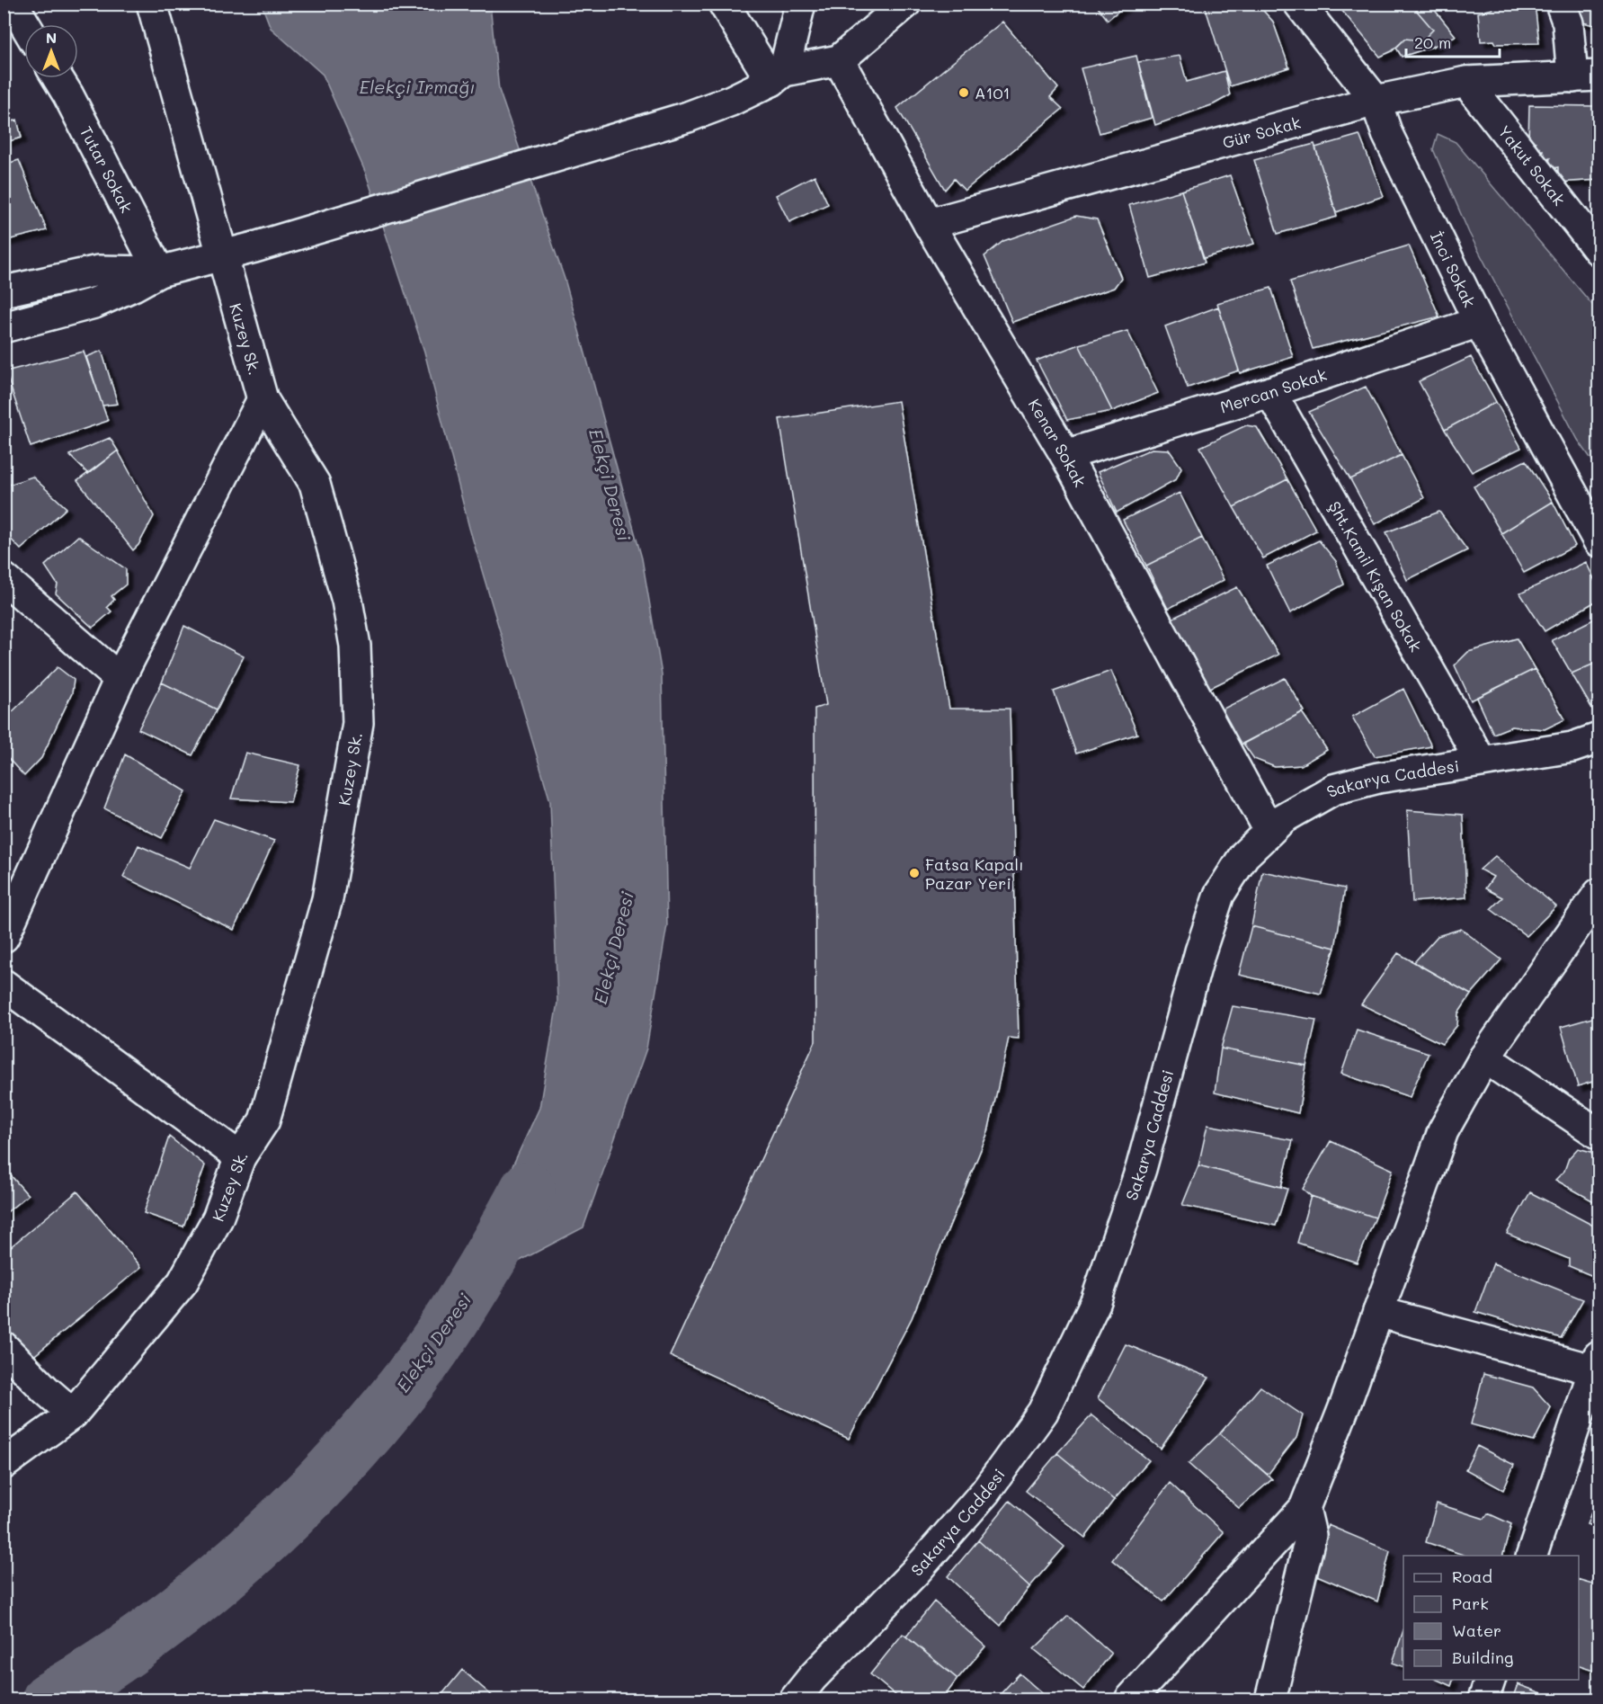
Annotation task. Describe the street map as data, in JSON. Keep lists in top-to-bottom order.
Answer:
{
  "streets": {
    "street": [
      "Gür Sokak",
      "Yakut Sokak",
      "Tutar Sokak",
      "İnci Sokak",
      "Kuzey Sk.",
      "Mercan Sokak",
      "Kenar Sokak",
      "Şht.Kamil Kışan Sokak",
      "Sakarya Caddesi"
    ]
  },
  "crossings": [
    ["Gür Sokak", "Yakut Sokak"],
    ["Gür Sokak", "İnci Sokak"],
    ["Gür Sokak", "Kenar Sokak"],
    ["İnci Sokak", "Mercan Sokak"],
    ["Mercan Sokak", "Kenar Sokak"],
    ["Mercan Sokak", "Şht.Kamil Kışan Sokak"],
    ["Kenar Sokak", "Sakarya Caddesi"],
    ["Şht.Kamil Kışan Sokak", "Sakarya Caddesi"]
  ],
  "water": ["Elekçi Irmağı", "Elekçi Deresi"],
  "places": ["A101", "Fatsa Kapalı Pazar Yeri"],
  "legend": [
    "Road",
    "Park",
    "Water",
    "Building"
  ],
  "scale_bar": "20 m",
  "north": "top"
}
